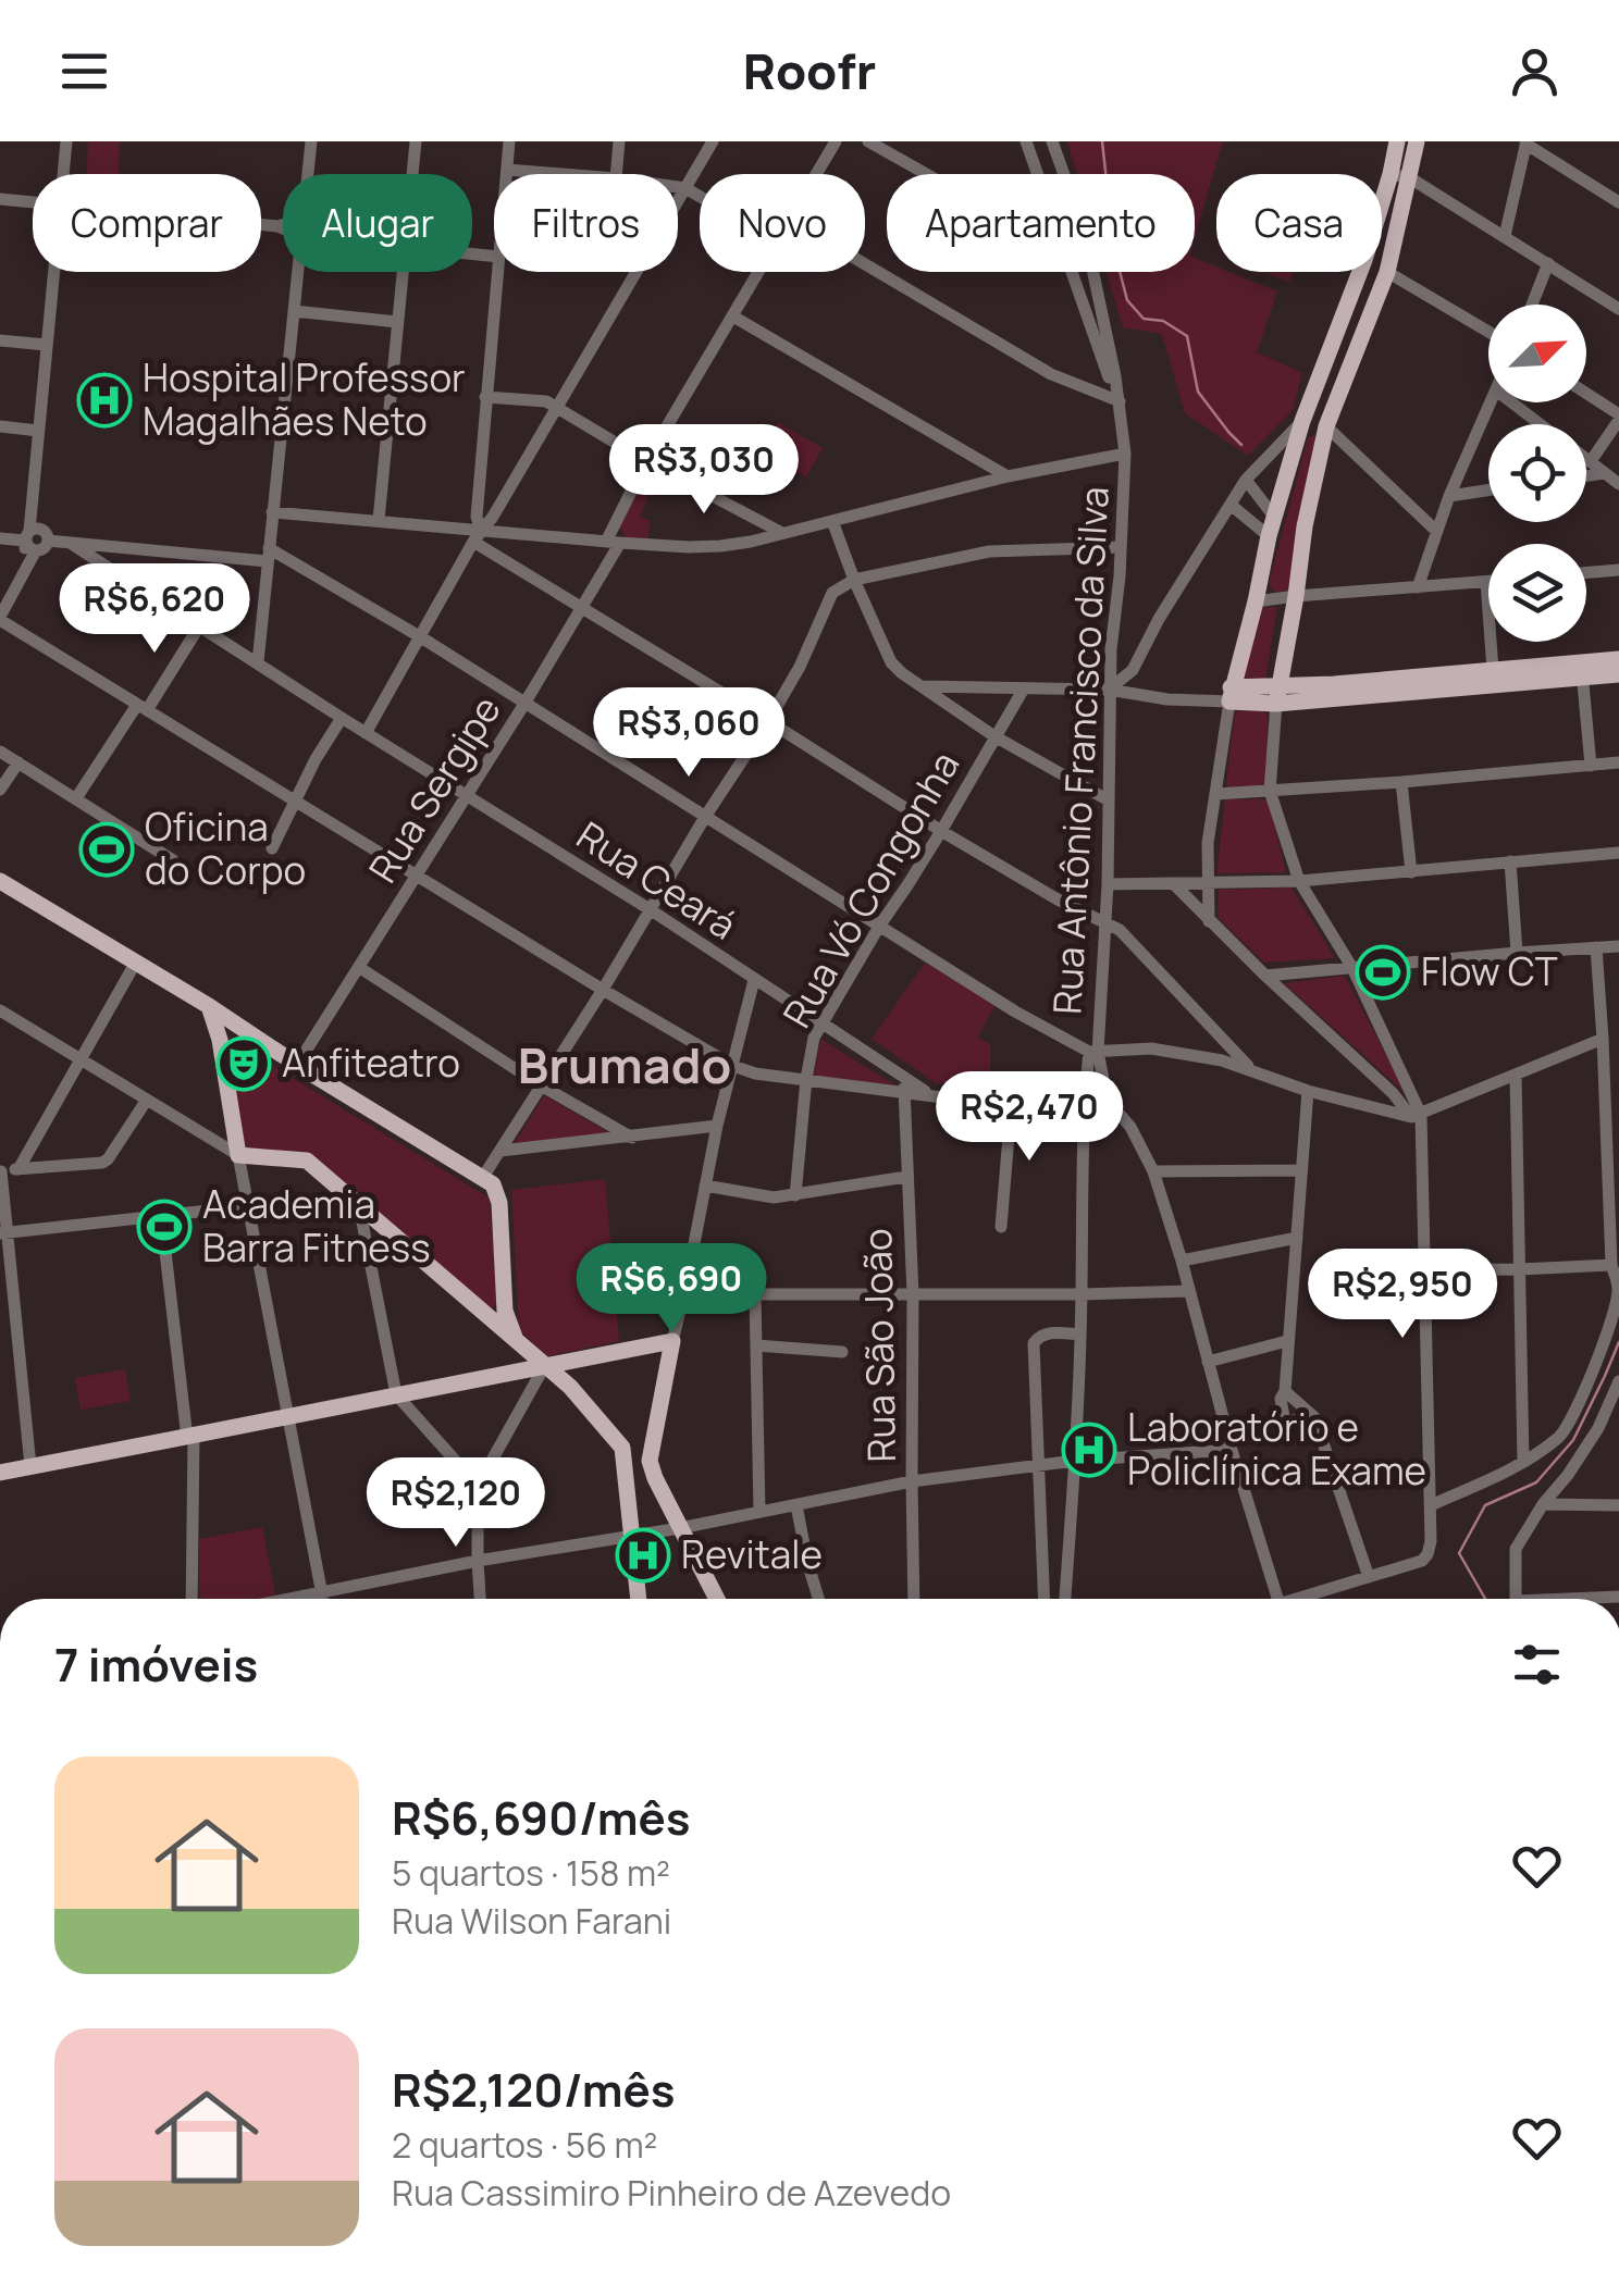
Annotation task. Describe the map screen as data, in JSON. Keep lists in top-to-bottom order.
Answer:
{
  "streets": {
    "street": [
      "Rua Antônio Francisco da Silva",
      "Rua Sergipe",
      "Rua Ceará",
      "Rua Vó Congonha",
      "Rua São João"
    ]
  },
  "crossings": [
    ["Rua Sergipe", "Rua Ceará"],
    ["Rua Ceará", "Rua Vó Congonha"],
    ["Rua Ceará", "Rua São João"]
  ],
  "districts": ["Brumado"],
  "places": {
    "hospital": ["Hospital Professor Magalhães Neto", "Laboratório e Policlínica Exame", "Revitale"],
    "sports": ["Oficina do Corpo", "Flow CT", "Academia Barra Fitness"],
    "theatre": ["Anfiteatro"]
  },
  "north": "top right",
  "page": {
    "header": "Roofr",
    "chip": [
      "Comprar",
      "Alugar",
      "Filtros",
      "Novo",
      "Apartamento",
      "Casa"
    ],
    "price": [
      "R$3,030",
      "R$6,620",
      "R$3,060",
      "R$2,470",
      "R$6,690",
      "R$2,950",
      "R$2,120"
    ],
    "heading": "7 imóveis",
    "list": [
      {
        "name": "R$6,690/mês",
        "note": "5 quartos · 158 m² · Rua Wilson Farani"
      },
      {
        "name": "R$2,120/mês",
        "note": "2 quartos · 56 m² · Rua Cassimiro Pinheiro de Azevedo"
      }
    ]
  }
}
